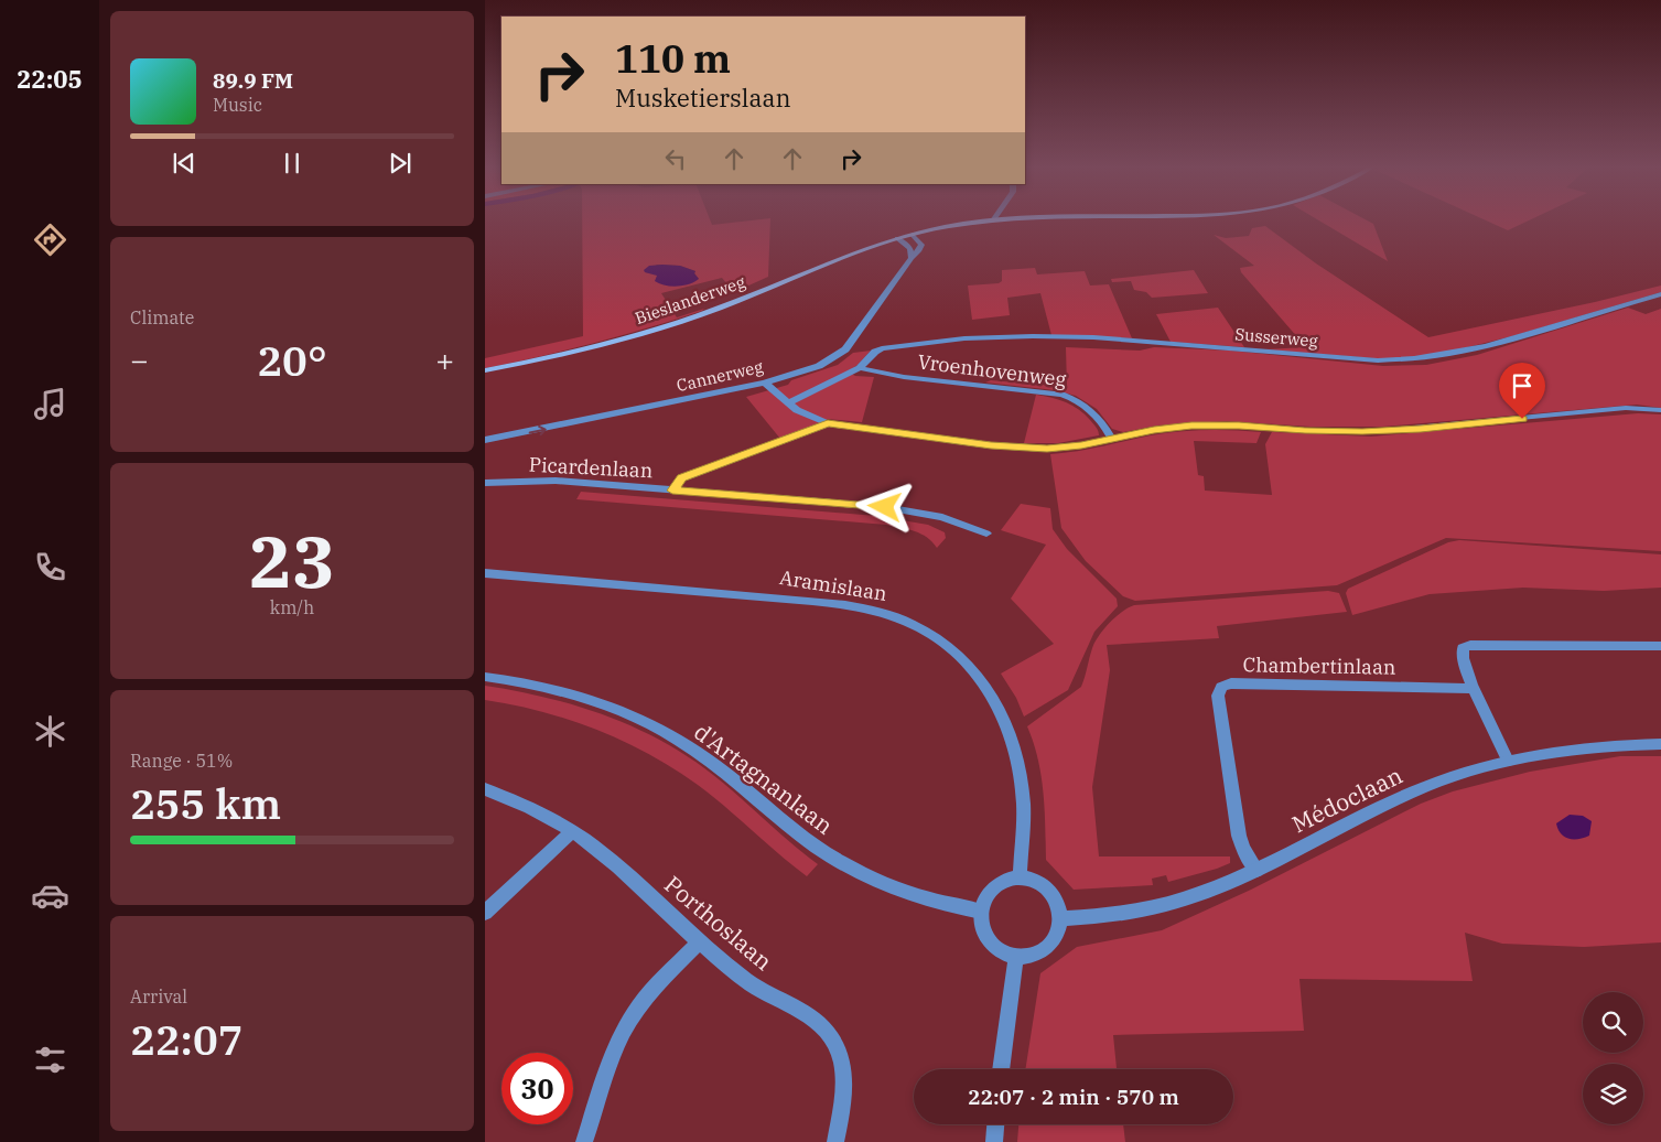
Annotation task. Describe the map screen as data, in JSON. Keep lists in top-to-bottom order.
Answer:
{
  "streets": {
    "main road": ["Bieslanderweg"],
    "street": [
      "Susserweg",
      "Vroenhovenweg",
      "Cannerweg",
      "Picardenlaan",
      "Aramislaan",
      "Chambertinlaan",
      "d'Artagnanlaan",
      "Médoclaan",
      "Porthoslaan"
    ]
  },
  "crossings": [
    ["Susserweg", "Vroenhovenweg"],
    ["Aramislaan", "d'Artagnanlaan"],
    ["Aramislaan", "Médoclaan"],
    ["Chambertinlaan", "Médoclaan"],
    ["d'Artagnanlaan", "Médoclaan"]
  ],
  "page": {
    "tabs": "22:05",
    "turn": ["110 m", "Musketierslaan"],
    "song": ["89.9 FM", "Music"],
    "tile": [
      "Climate",
      ["23", "km/h"],
      ["Range · 51%", "255 km"],
      ["Arrival", "22:07"]
    ],
    "heat": ["−", "20°", "+"],
    "limit": "30",
    "trip": "22:07 · 2 min · 570 m"
  }
}
